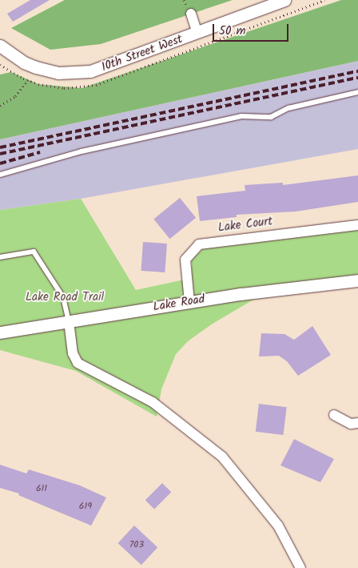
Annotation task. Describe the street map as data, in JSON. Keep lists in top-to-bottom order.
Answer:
{
  "streets": {
    "street": ["10th Street West", "Lake Court", "Lake Road"]
  },
  "crossings": [
    ["Lake Court", "Lake Road"]
  ],
  "parks": ["Lake Road Trail"],
  "house_numbers": ["611", "619", "703"],
  "scale_bar": "50 m"
}
